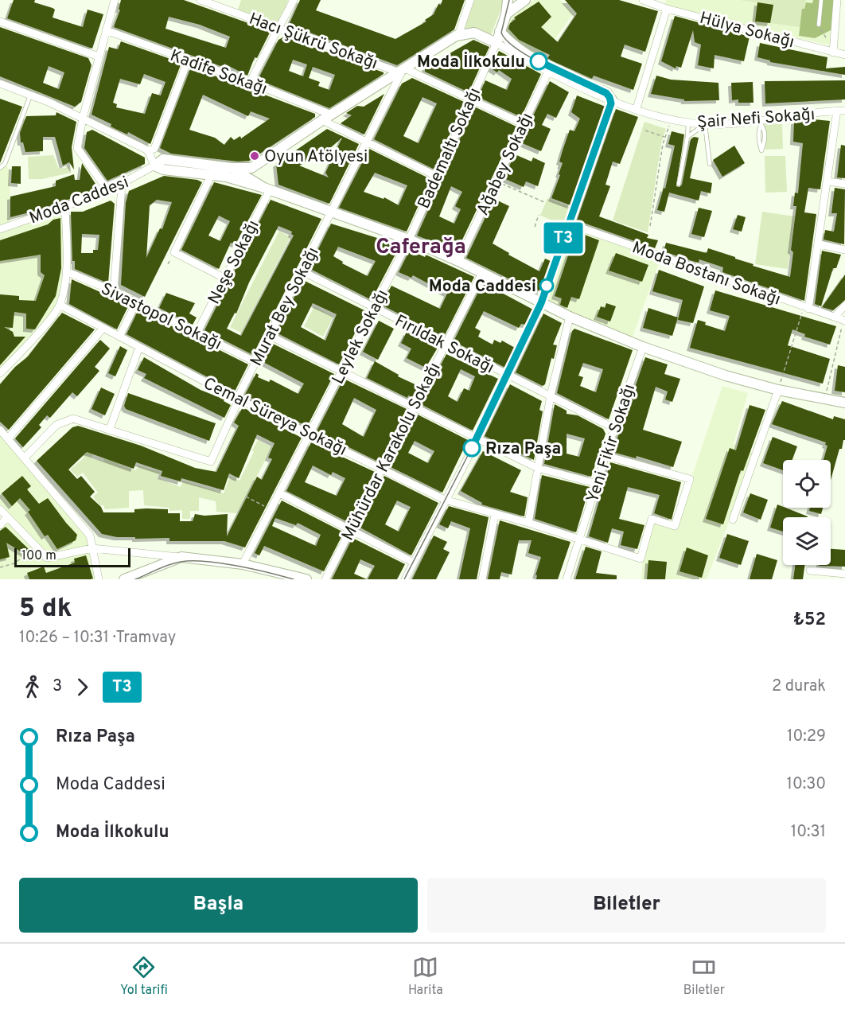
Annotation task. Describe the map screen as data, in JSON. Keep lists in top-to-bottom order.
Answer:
{
  "streets": {
    "street": [
      "Hülya Sokağı",
      "Hacı Şükrü Sokağı",
      "Kadife Sokağı",
      "Şair Nefi Sokağı",
      "Bademaltı Sokağı",
      "Ağabey Sokağı",
      "Moda Caddesi",
      "Neşe Sokağı",
      "Moda Bostanı Sokağı",
      "Murat Bey Sokağı",
      "Sivastopol Sokağı",
      "Leylek Sokağı",
      "Fırıldak Sokağı",
      "Cemal Süreya Sokağı",
      "Yeni Fikir Sokağı",
      "Mühürdar Karakolu Sokağı"
    ]
  },
  "crossings": [
    ["Hacı Şükrü Sokağı", "Bademaltı Sokağı"],
    ["Hacı Şükrü Sokağı", "Ağabey Sokağı"],
    ["Hacı Şükrü Sokağı", "Murat Bey Sokağı"],
    ["Kadife Sokağı", "Bademaltı Sokağı"],
    ["Kadife Sokağı", "Murat Bey Sokağı"],
    ["Şair Nefi Sokağı", "Bademaltı Sokağı"],
    ["Şair Nefi Sokağı", "Ağabey Sokağı"],
    ["Bademaltı Sokağı", "Leylek Sokağı"],
    ["Neşe Sokağı", "Sivastopol Sokağı"],
    ["Murat Bey Sokağı", "Sivastopol Sokağı"],
    ["Murat Bey Sokağı", "Fırıldak Sokağı"],
    ["Murat Bey Sokağı", "Cemal Süreya Sokağı"],
    ["Leylek Sokağı", "Fırıldak Sokağı"],
    ["Leylek Sokağı", "Cemal Süreya Sokağı"],
    ["Fırıldak Sokağı", "Yeni Fikir Sokağı"],
    ["Fırıldak Sokağı", "Mühürdar Karakolu Sokağı"],
    ["Cemal Süreya Sokağı", "Yeni Fikir Sokağı"],
    ["Cemal Süreya Sokağı", "Mühürdar Karakolu Sokağı"]
  ],
  "districts": ["Caferağa"],
  "places": [
    "Moda İlkokulu",
    "Oyun Atölyesi",
    "Moda Caddesi",
    "Rıza Paşa"
  ],
  "lines": ["tram line T3"],
  "scale_bar": "100 m",
  "page": {
    "on_map": "T3",
    "scale": "100 m",
    "heading": ["5 dk", "10:26 – 10:31 · Tramvay", "₺52"],
    "legs": ["3", "T3", "2 durak"],
    "list": [
      {
        "name": "Rıza Paşa",
        "value": "10:29"
      },
      {
        "name": "Moda Caddesi",
        "value": "10:30"
      },
      {
        "name": "Moda İlkokulu",
        "value": "10:31"
      }
    ],
    "buttons": ["Başla", "Biletler"],
    "tabs": ["Yol tarifi", "Harita", "Biletler"]
  }
}
